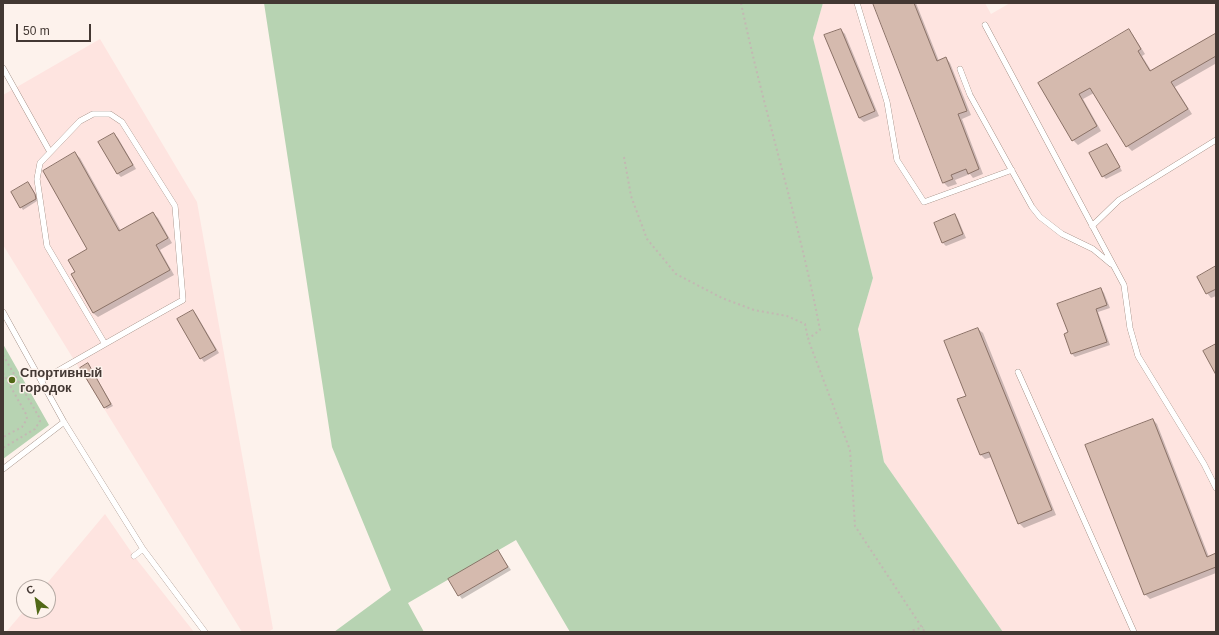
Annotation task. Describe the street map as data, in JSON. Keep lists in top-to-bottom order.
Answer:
{
  "places": ["Спортивный городок"],
  "scale_bar": "50 m",
  "north": "top left"
}
